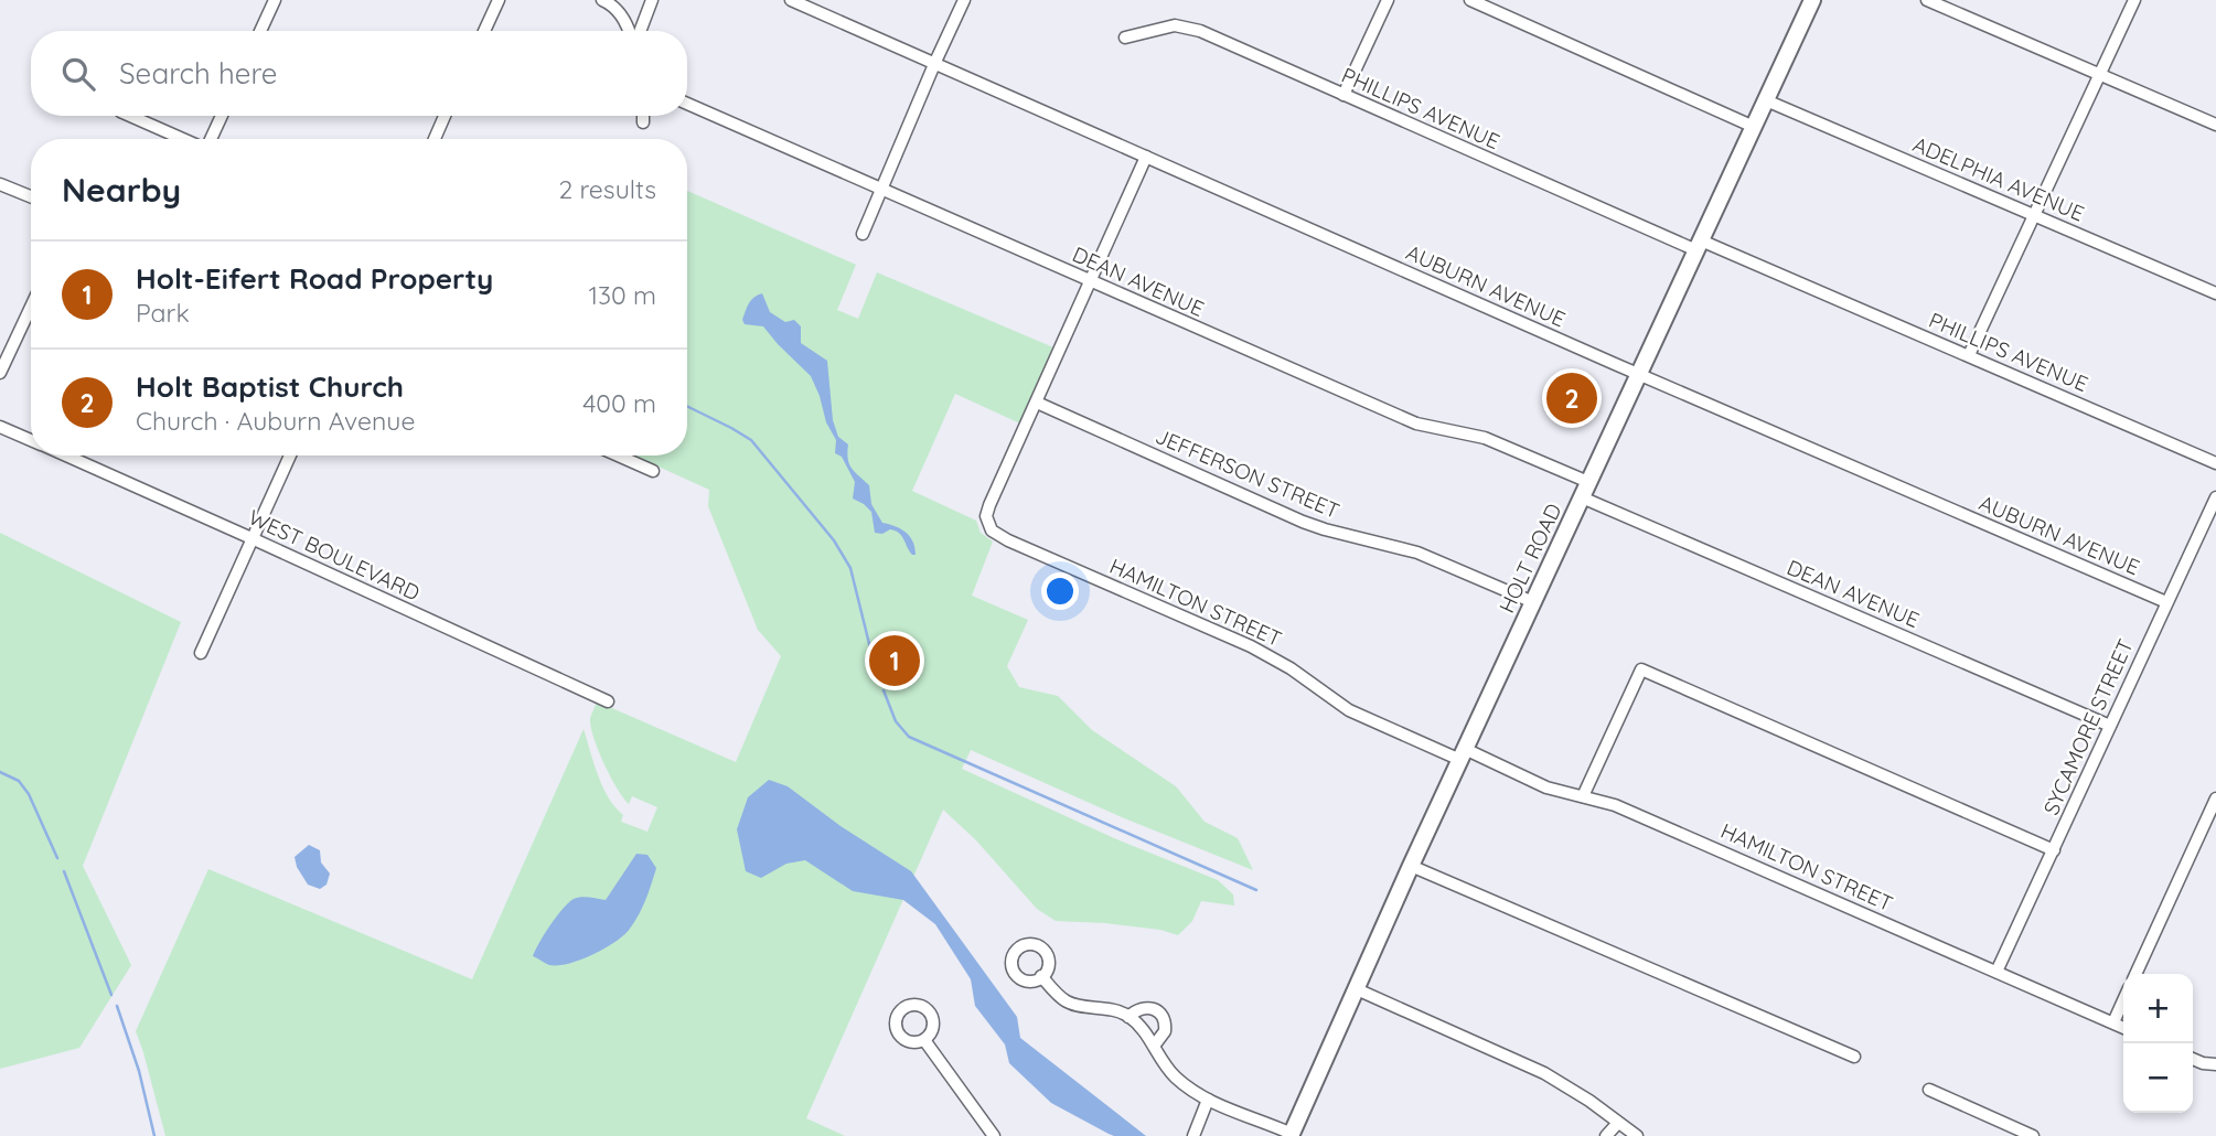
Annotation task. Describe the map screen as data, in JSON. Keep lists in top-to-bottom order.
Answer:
{
  "streets": {
    "main road": ["HOLT ROAD"],
    "street": [
      "PHILLIPS AVENUE",
      "ADELPHIA AVENUE",
      "DEAN AVENUE",
      "AUBURN AVENUE",
      "JEFFERSON STREET",
      "WEST BOULEVARD",
      "HAMILTON STREET",
      "SYCAMORE STREET"
    ]
  },
  "crossings": [
    ["PHILLIPS AVENUE", "HOLT ROAD"],
    ["ADELPHIA AVENUE", "HOLT ROAD"],
    ["DEAN AVENUE", "HOLT ROAD"],
    ["DEAN AVENUE", "SYCAMORE STREET"],
    ["AUBURN AVENUE", "HOLT ROAD"],
    ["AUBURN AVENUE", "SYCAMORE STREET"],
    ["JEFFERSON STREET", "HOLT ROAD"],
    ["JEFFERSON STREET", "HAMILTON STREET"],
    ["HOLT ROAD", "HAMILTON STREET"],
    ["HAMILTON STREET", "SYCAMORE STREET"]
  ],
  "page": {
    "search": "Search here",
    "heading": ["Nearby", "2 results"],
    "list": [
      {
        "mark": "1",
        "name": "Holt-Eifert Road Property",
        "note": "Park",
        "value": "130 m"
      },
      {
        "mark": "2",
        "name": "Holt Baptist Church",
        "note": "Church · Auburn Avenue",
        "value": "400 m"
      }
    ],
    "pins": ["2", "1"],
    "map_buttons": ["+", "−"]
  }
}
